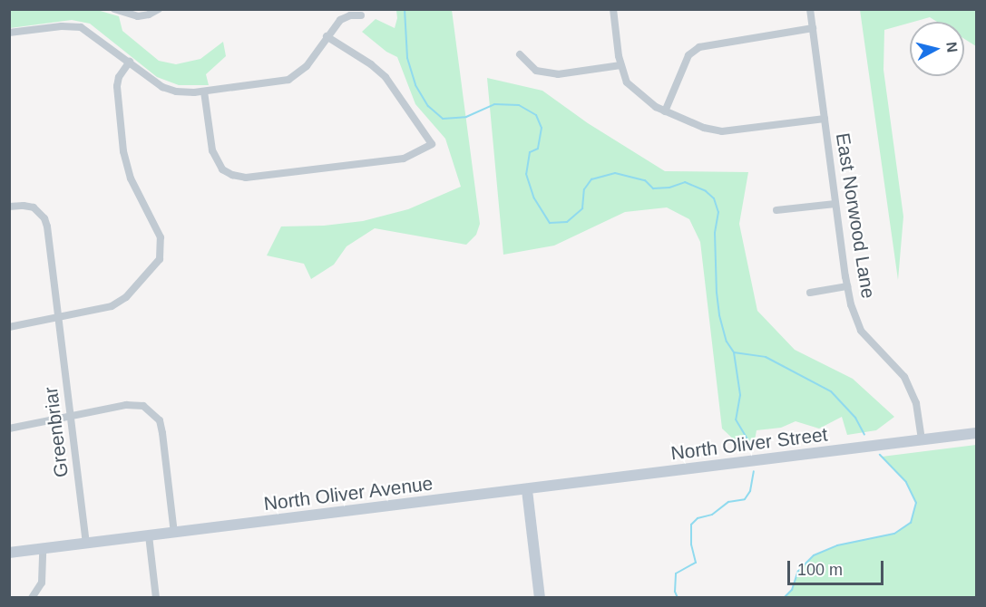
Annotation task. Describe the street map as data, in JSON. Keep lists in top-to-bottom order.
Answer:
{
  "streets": {
    "main road": ["North Oliver Street", "North Oliver Avenue"],
    "street": ["East Norwood Lane", "Greenbriar"]
  },
  "crossings": [
    ["East Norwood Lane", "North Oliver Street"],
    ["North Oliver Street", "North Oliver Avenue"]
  ],
  "scale_bar": "100 m",
  "north": "right"
}
